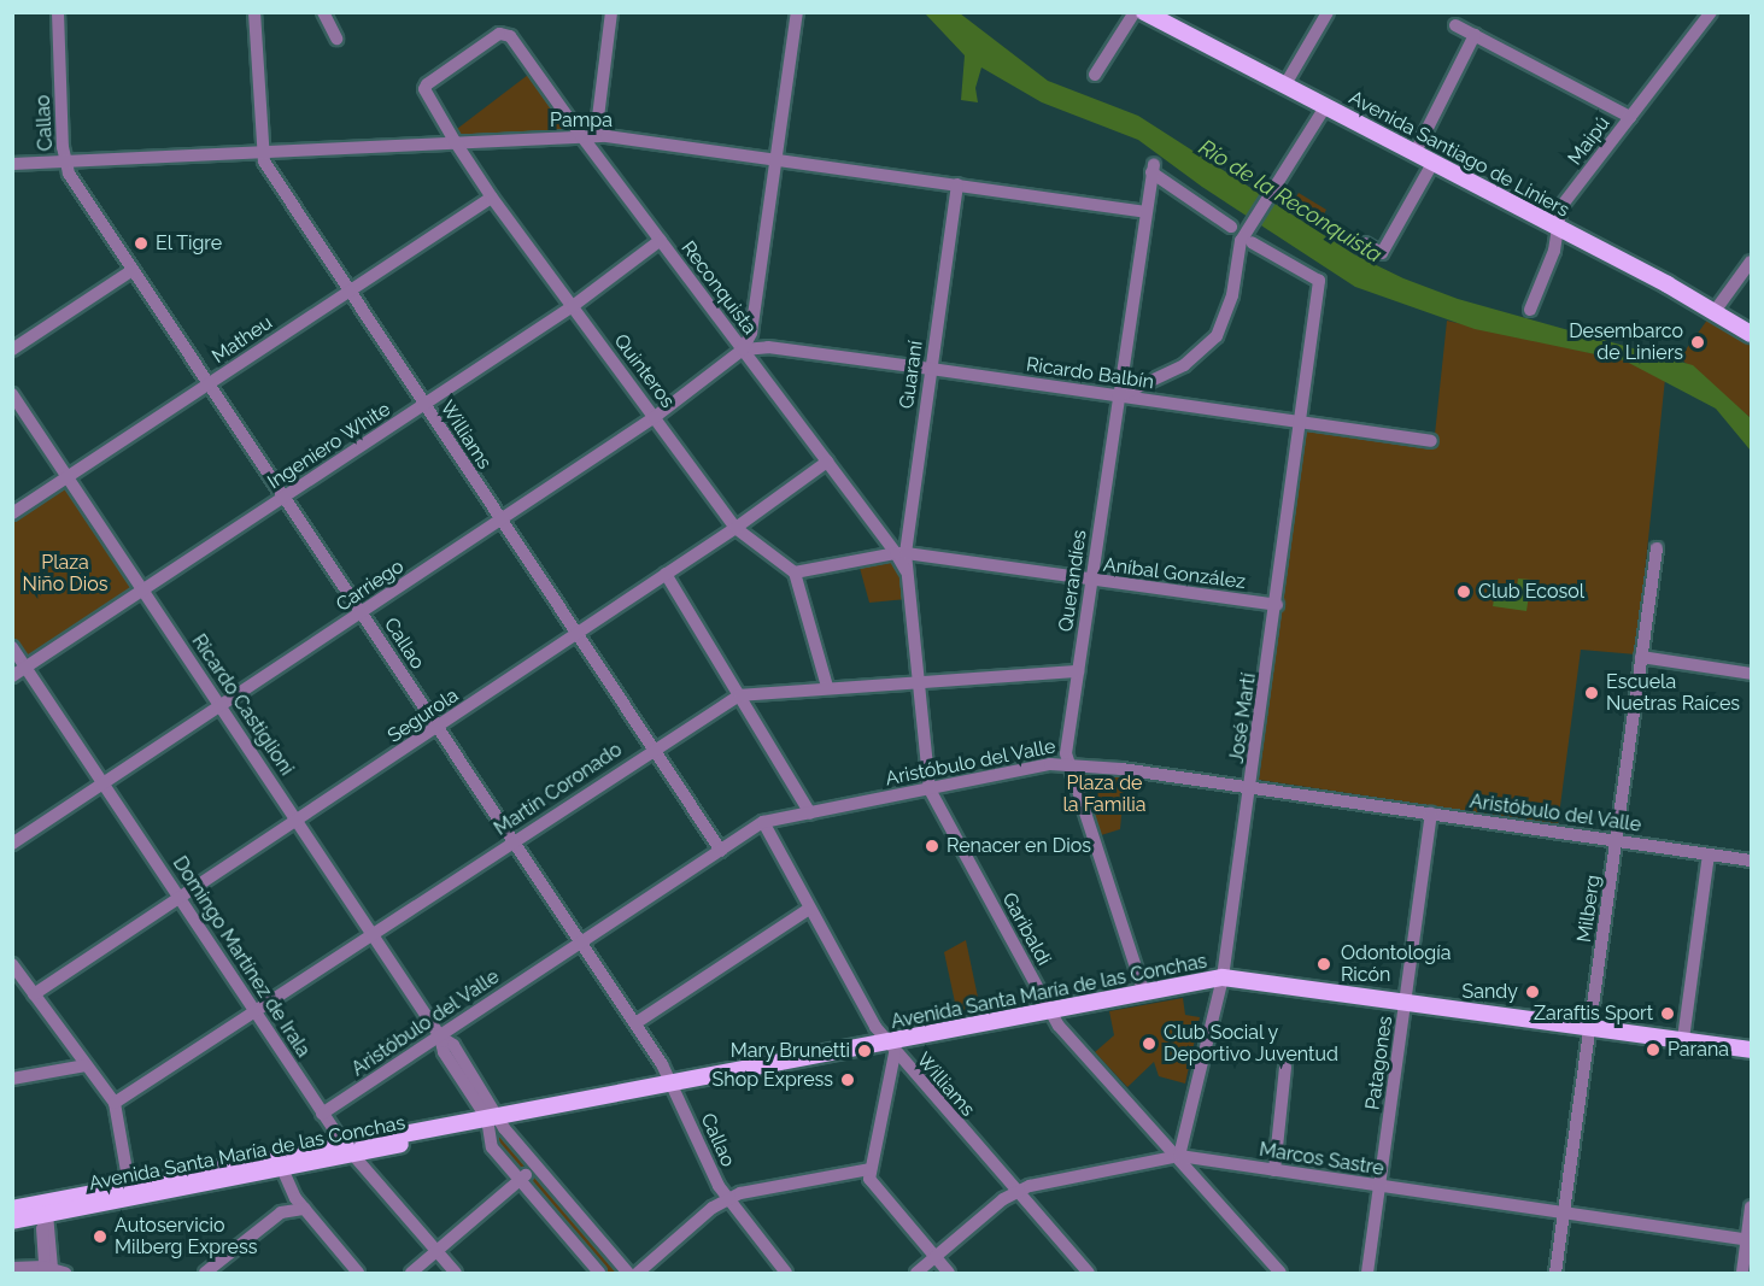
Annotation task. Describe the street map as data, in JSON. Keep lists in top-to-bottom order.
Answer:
{
  "streets": {
    "main road": ["Avenida Santiago de Liniers", "Avenida Santa María de las Conchas"],
    "street": [
      "Pampa",
      "Callao",
      "Maipú",
      "Reconquista",
      "Matheu",
      "Quinteros",
      "Ricardo Balbín",
      "Guaraní",
      "Williams",
      "Ingeniero White",
      "Aníbal González",
      "Querandíes",
      "Carriego",
      "Ricardo Castiglioni",
      "Segurola",
      "José Martí",
      "Aristóbulo del Valle",
      "Martín Coronado",
      "Milberg",
      "Garibaldi",
      "Domingo Martínez de Irala",
      "Patagones",
      "Marcos Sastre"
    ]
  },
  "crossings": [
    ["Pampa", "Callao"],
    ["Pampa", "Reconquista"],
    ["Pampa", "Quinteros"],
    ["Pampa", "Guaraní"],
    ["Pampa", "Williams"],
    ["Pampa", "Querandíes"],
    ["Callao", "Matheu"],
    ["Callao", "Ingeniero White"],
    ["Callao", "Carriego"],
    ["Callao", "Segurola"],
    ["Callao", "Aristóbulo del Valle"],
    ["Callao", "Martín Coronado"],
    ["Callao", "Avenida Santa María de las Conchas"],
    ["Maipú", "Avenida Santiago de Liniers"],
    ["Reconquista", "Quinteros"],
    ["Reconquista", "Ricardo Balbín"],
    ["Reconquista", "Guaraní"],
    ["Reconquista", "Ingeniero White"],
    ["Reconquista", "Aníbal González"],
    ["Reconquista", "Carriego"],
    ["Reconquista", "Segurola"],
    ["Matheu", "Quinteros"],
    ["Matheu", "Williams"],
    ["Matheu", "Ricardo Castiglioni"],
    ["Quinteros", "Ingeniero White"],
    ["Quinteros", "Carriego"],
    ["Quinteros", "Segurola"],
    ["Ricardo Balbín", "Guaraní"],
    ["Ricardo Balbín", "Querandíes"],
    ["Ricardo Balbín", "Carriego"],
    ["Ricardo Balbín", "José Martí"],
    ["Guaraní", "Aníbal González"],
    ["Guaraní", "Garibaldi"],
    ["Williams", "Ingeniero White"],
    ["Williams", "Carriego"],
    ["Williams", "Segurola"],
    ["Williams", "Aristóbulo del Valle"],
    ["Williams", "Martín Coronado"],
    ["Williams", "Avenida Santa María de las Conchas"],
    ["Williams", "Marcos Sastre"],
    ["Ingeniero White", "Ricardo Castiglioni"],
    ["Ingeniero White", "Domingo Martínez de Irala"],
    ["Aníbal González", "Querandíes"],
    ["Aníbal González", "José Martí"],
    ["Querandíes", "Aristóbulo del Valle"],
    ["Querandíes", "Martín Coronado"],
    ["Querandíes", "Avenida Santa María de las Conchas"],
    ["Carriego", "Ricardo Castiglioni"],
    ["Carriego", "Domingo Martínez de Irala"],
    ["Ricardo Castiglioni", "Segurola"],
    ["Ricardo Castiglioni", "Aristóbulo del Valle"],
    ["Ricardo Castiglioni", "Martín Coronado"],
    ["Ricardo Castiglioni", "Avenida Santa María de las Conchas"],
    ["Segurola", "Domingo Martínez de Irala"],
    ["José Martí", "Aristóbulo del Valle"],
    ["José Martí", "Garibaldi"],
    ["José Martí", "Avenida Santa María de las Conchas"],
    ["José Martí", "Marcos Sastre"],
    ["Aristóbulo del Valle", "Milberg"],
    ["Aristóbulo del Valle", "Garibaldi"],
    ["Aristóbulo del Valle", "Domingo Martínez de Irala"],
    ["Aristóbulo del Valle", "Patagones"],
    ["Martín Coronado", "Garibaldi"],
    ["Martín Coronado", "Domingo Martínez de Irala"],
    ["Milberg", "Avenida Santa María de las Conchas"],
    ["Milberg", "Marcos Sastre"],
    ["Garibaldi", "Avenida Santa María de las Conchas"],
    ["Garibaldi", "Marcos Sastre"],
    ["Domingo Martínez de Irala", "Avenida Santa María de las Conchas"],
    ["Avenida Santa María de las Conchas", "Patagones"],
    ["Patagones", "Marcos Sastre"]
  ],
  "water": ["Río de la Reconquista"],
  "parks": ["Plaza Niño Dios", "Plaza de la Familia"],
  "places": [
    "El Tigre",
    "Desembarco de Liniers",
    "Club Ecosol",
    "Escuela Nuetras Raíces",
    "Renacer en Dios",
    "Odontología Ricón",
    "Sandy",
    "Zaraftis Sport",
    "Club Social y Deportivo Juventud",
    "Parana",
    "Mary Brunetti",
    "Shop Express",
    "Autoservicio Milberg Express"
  ]
}
